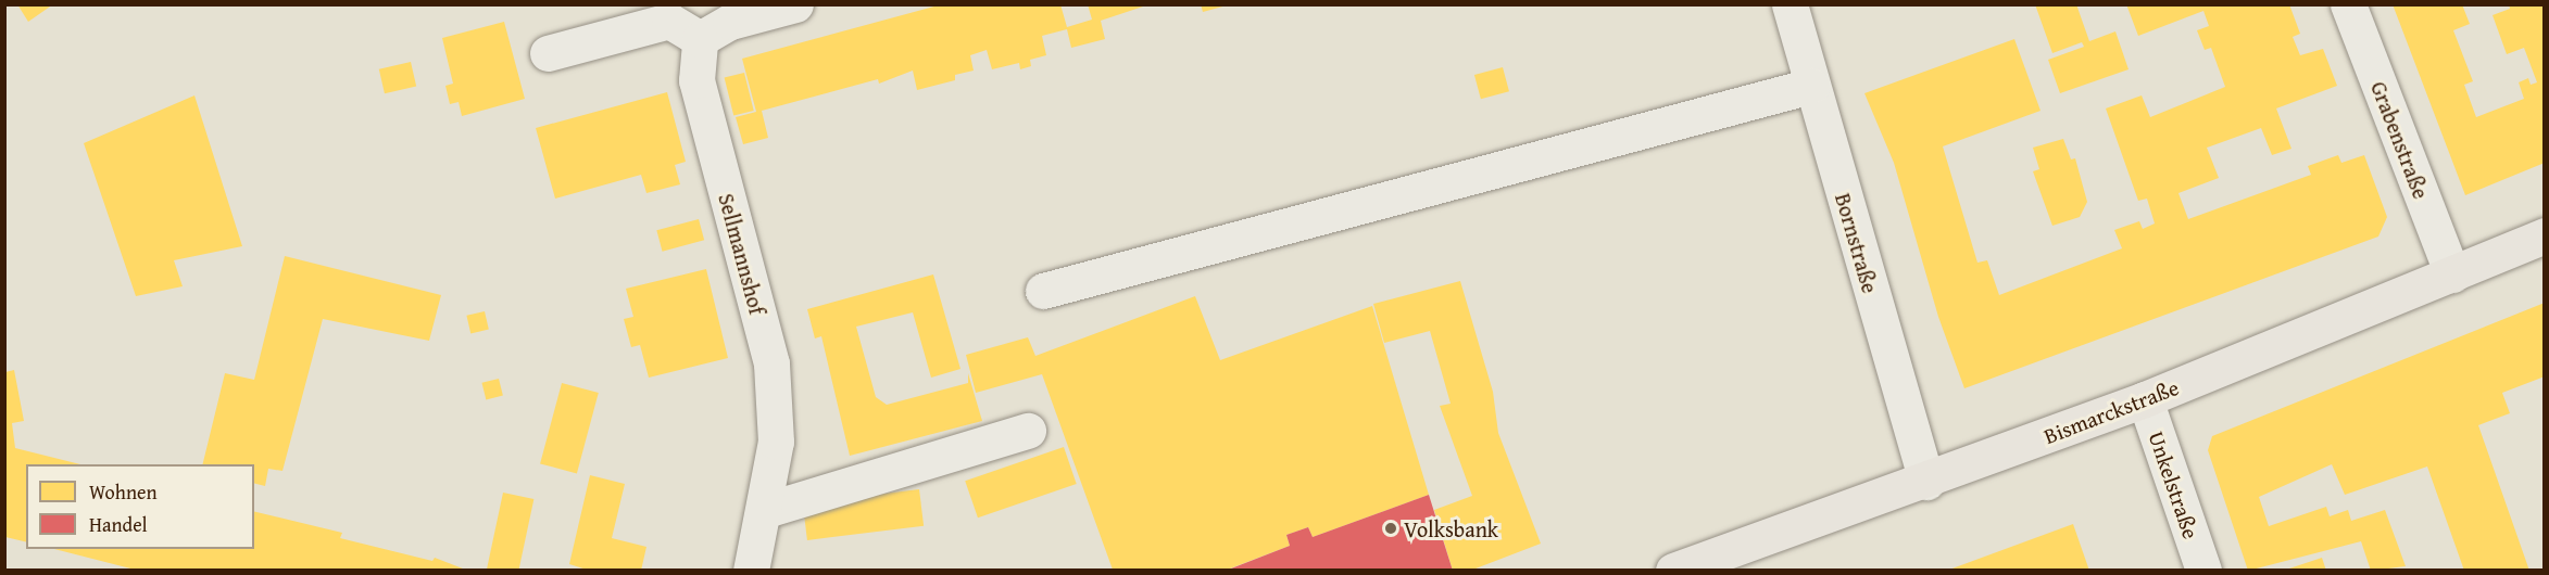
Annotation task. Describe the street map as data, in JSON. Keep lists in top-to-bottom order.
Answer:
{
  "streets": {
    "main road": ["Bismarckstraße"],
    "street": [
      "Grabenstraße",
      "Bornstraße",
      "Sellmannshof",
      "Unkelstraße"
    ]
  },
  "crossings": [
    ["Grabenstraße", "Bismarckstraße"],
    ["Bornstraße", "Bismarckstraße"],
    ["Bismarckstraße", "Unkelstraße"]
  ],
  "places": ["Volksbank"],
  "legend": ["Wohnen", "Handel"]
}
